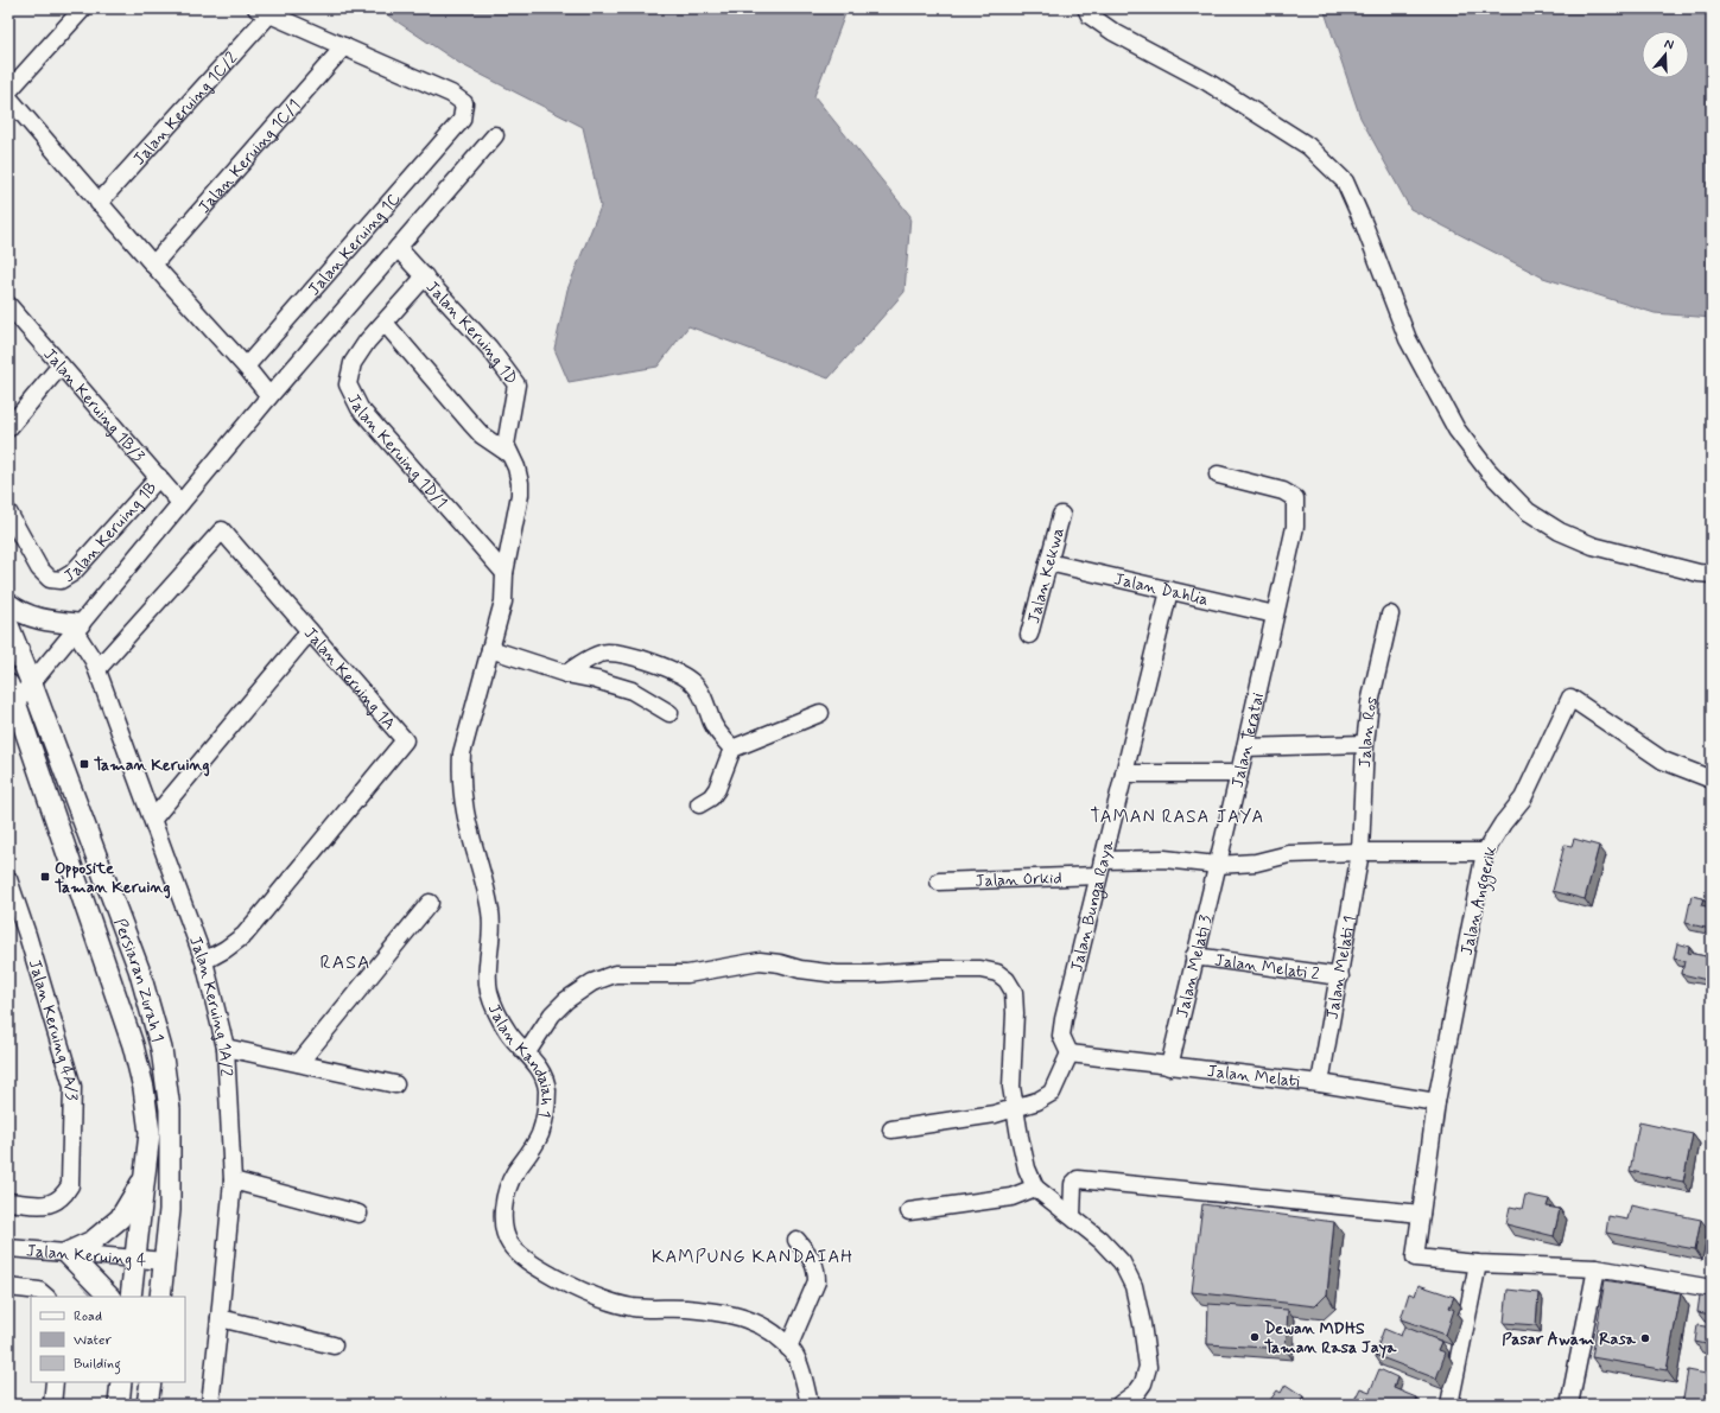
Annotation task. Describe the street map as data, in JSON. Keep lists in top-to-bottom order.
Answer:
{
  "streets": {
    "main road": ["Persiaran Zurah 1"],
    "street": [
      "Jalan Keruing 1C/2",
      "Jalan Keruing 1C/1",
      "Jalan Keruing 1C",
      "Jalan Keruing 1D",
      "Jalan Keruing 1B/3",
      "Jalan Keruing 1D/1",
      "Jalan Keruing 1B",
      "Jalan Kekwa",
      "Jalan Dahlia",
      "Jalan Keruing 1A",
      "Jalan Ros",
      "Jalan Teratai",
      "Jalan Orkid",
      "Jalan Anggerik",
      "Jalan Bunga Raya",
      "Jalan Melati 3",
      "Jalan Melati 2",
      "Jalan Melati 1",
      "Jalan Keruing 1A/2",
      "Jalan Keruing 4A/3",
      "Jalan Kandaiah 1",
      "Jalan Melati",
      "Jalan Keruing 4"
    ]
  },
  "crossings": [
    ["Jalan Keruing 1C/1", "Jalan Keruing 1C"],
    ["Jalan Keruing 1D", "Jalan Keruing 1D/1"],
    ["Jalan Keruing 1D", "Jalan Kandaiah 1"],
    ["Jalan Keruing 1B/3", "Jalan Keruing 1B"],
    ["Jalan Kekwa", "Jalan Dahlia"],
    ["Jalan Dahlia", "Jalan Teratai"],
    ["Jalan Dahlia", "Jalan Bunga Raya"],
    ["Jalan Keruing 1A", "Jalan Keruing 1A/2"],
    ["Jalan Ros", "Jalan Orkid"],
    ["Jalan Ros", "Jalan Melati 1"],
    ["Jalan Teratai", "Jalan Orkid"],
    ["Jalan Teratai", "Jalan Melati 3"],
    ["Jalan Orkid", "Jalan Anggerik"],
    ["Jalan Orkid", "Jalan Bunga Raya"],
    ["Jalan Orkid", "Jalan Melati 3"],
    ["Jalan Orkid", "Jalan Melati 1"],
    ["Jalan Anggerik", "Jalan Melati"],
    ["Jalan Bunga Raya", "Jalan Melati"],
    ["Jalan Melati 3", "Jalan Melati 2"],
    ["Jalan Melati 3", "Jalan Melati"],
    ["Jalan Melati 2", "Jalan Melati 1"],
    ["Jalan Melati 1", "Jalan Melati"],
    ["Persiaran Zurah 1", "Jalan Keruing 4"]
  ],
  "districts": ["TAMAN RASA JAYA", "RASA", "KAMPUNG KANDAIAH"],
  "places": {
    "transit": ["Taman Keruing", "Opposite Taman Keruing"],
    "other": ["Dewan MDHS Taman Rasa Jaya", "Pasar Awam Rasa"]
  },
  "legend": ["Road", "Water", "Building"],
  "north": "top"
}
